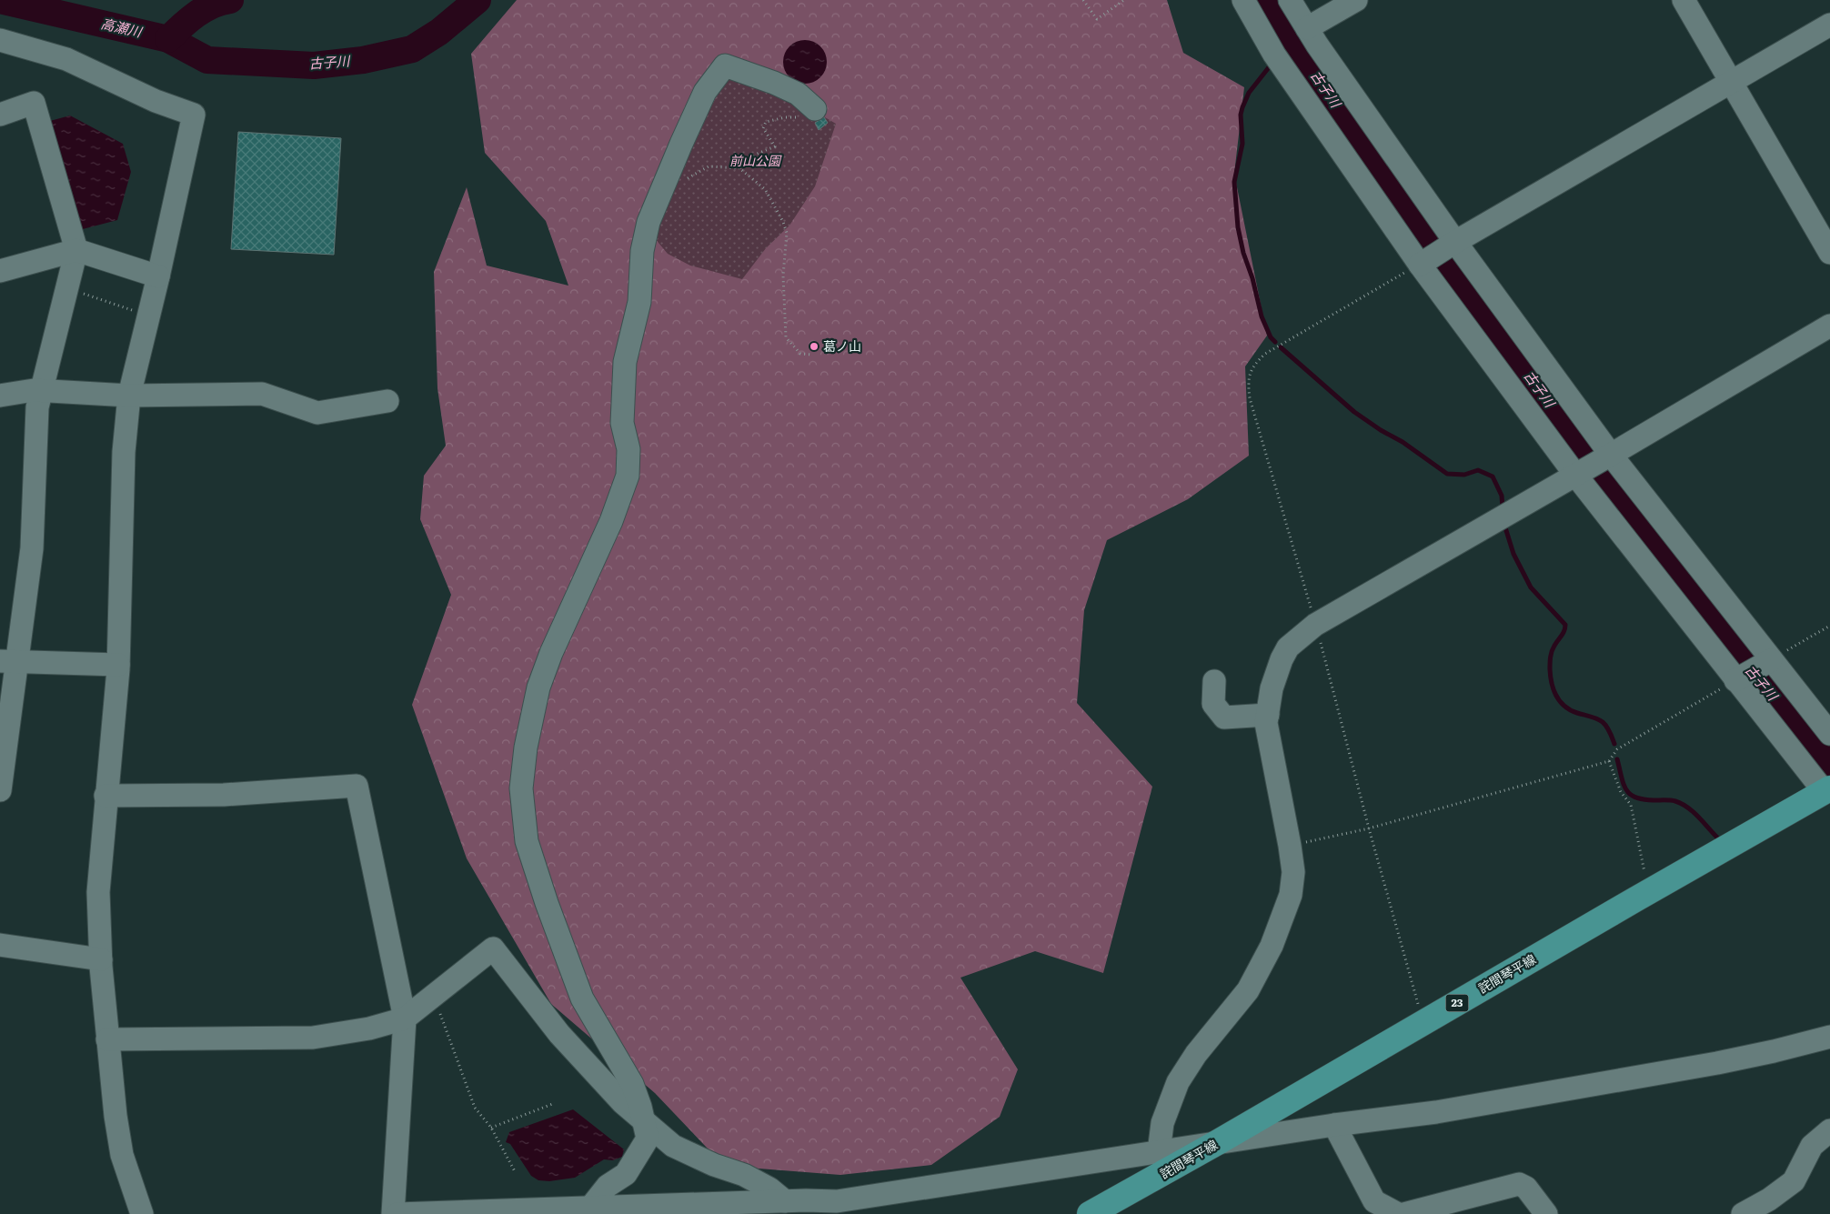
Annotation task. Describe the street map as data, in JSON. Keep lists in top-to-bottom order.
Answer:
{
  "streets": {
    "main road": ["詫間琴平線", "23"]
  },
  "water": ["高瀬川", "古子川"],
  "parks": ["前山公園"],
  "places": ["葛ノ山"]
}
